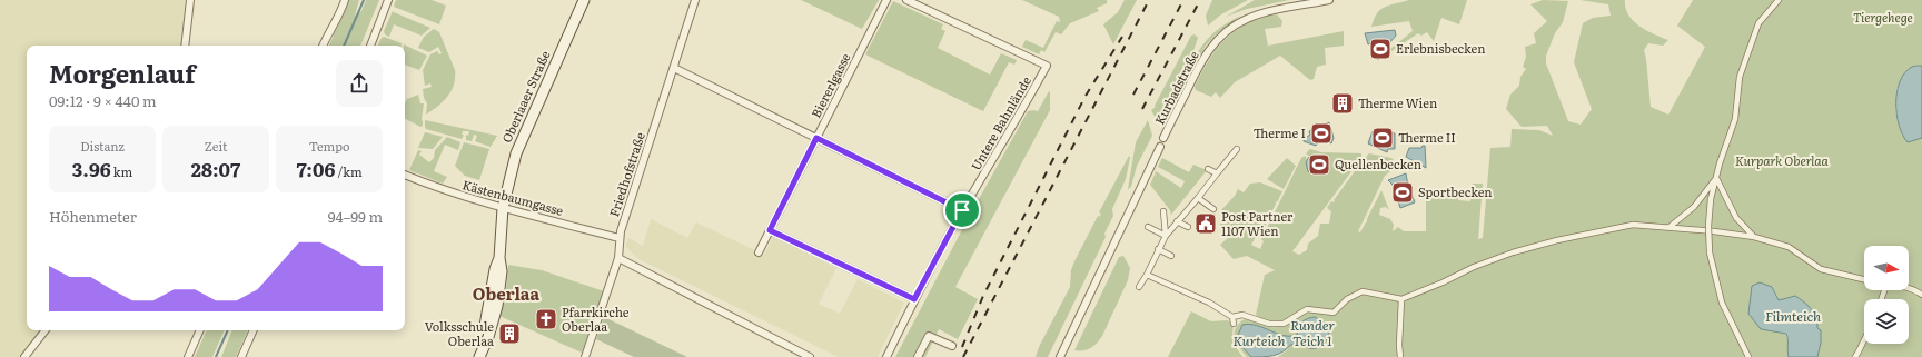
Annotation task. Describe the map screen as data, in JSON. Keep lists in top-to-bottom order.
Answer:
{
  "streets": {
    "main road": ["Oberlaaer Straße"],
    "street": [
      "Biererlgasse",
      "Kurbadstraße",
      "Untere Bahnlände",
      "Friedhofstraße",
      "Kästenbaumgasse"
    ]
  },
  "crossings": [
    ["Oberlaaer Straße", "Kästenbaumgasse"],
    ["Friedhofstraße", "Kästenbaumgasse"]
  ],
  "districts": ["Oberlaa"],
  "water": ["Filmteich", "Runder Teich 1", "Kurteich"],
  "parks": ["Tiergehege", "Kurpark Oberlaa"],
  "places": {
    "sports": [
      "Erlebnisbecken",
      "Therme I",
      "Therme II",
      "Quellenbecken",
      "Sportbecken"
    ],
    "building": ["Therme Wien", "Volksschule Oberlaa"],
    "public building": ["Post Partner 1107 Wien"],
    "church": ["Pfarrkirche Oberlaa"]
  },
  "north": "right",
  "page": {
    "heading": ["Morgenlauf", "09:12 · 9 × 440 m"],
    "stats": [
      ["Distanz", "3.96 km"],
      ["Zeit", "28:07"],
      ["Tempo", "7:06 /km"]
    ],
    "chart": ["Höhenmeter", "94–99 m"]
  }
}
